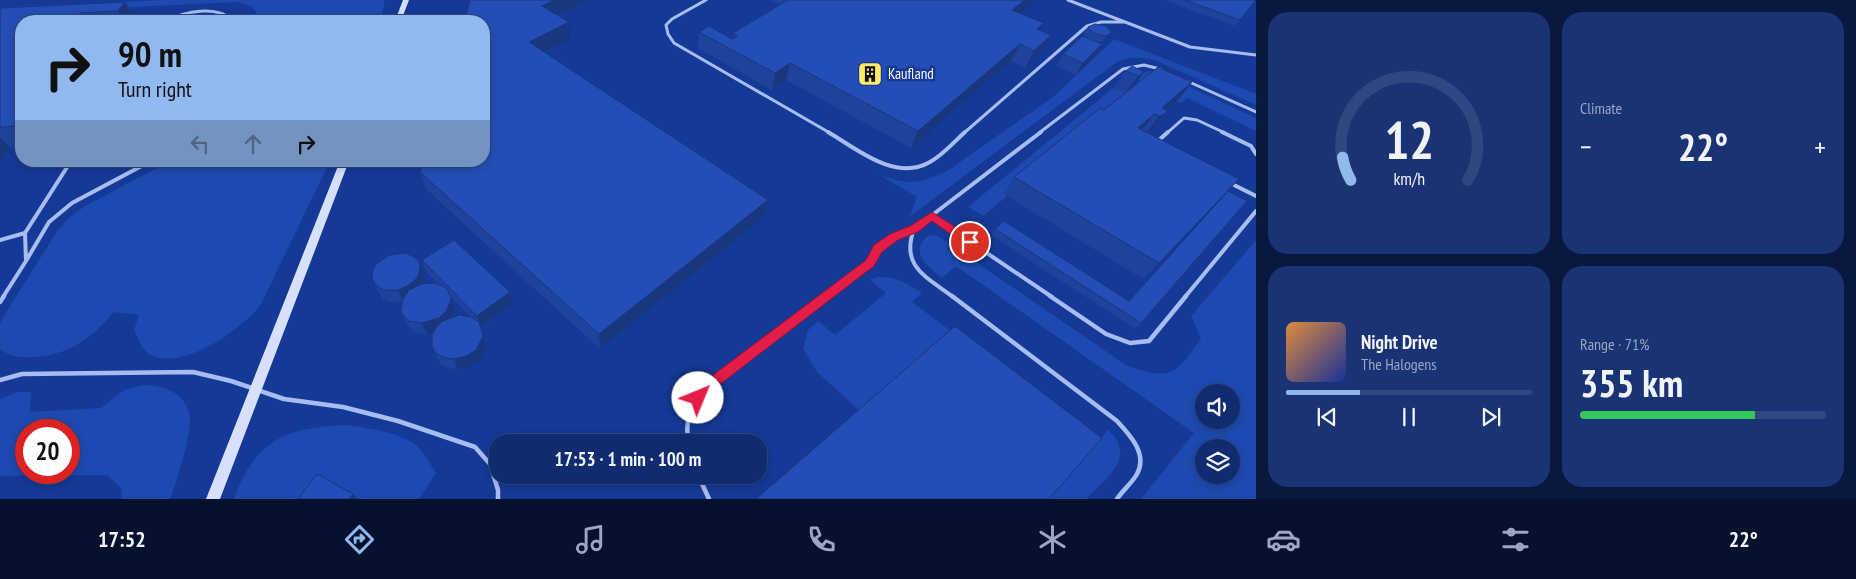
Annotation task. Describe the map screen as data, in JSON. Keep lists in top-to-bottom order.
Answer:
{
  "places": {
    "building": ["Kaufland"]
  },
  "page": {
    "tile": [
      "Climate",
      ["Range · 71%", "355 km"]
    ],
    "turn": ["90 m", "Turn right"],
    "heat": ["−", "22°", "+"],
    "song": ["Night Drive", "The Halogens"],
    "limit": "20",
    "trip": "17:53 · 1 min · 100 m",
    "tabs": ["17:52", "22°"],
    "gauge": ["12", "km/h"]
  }
}
